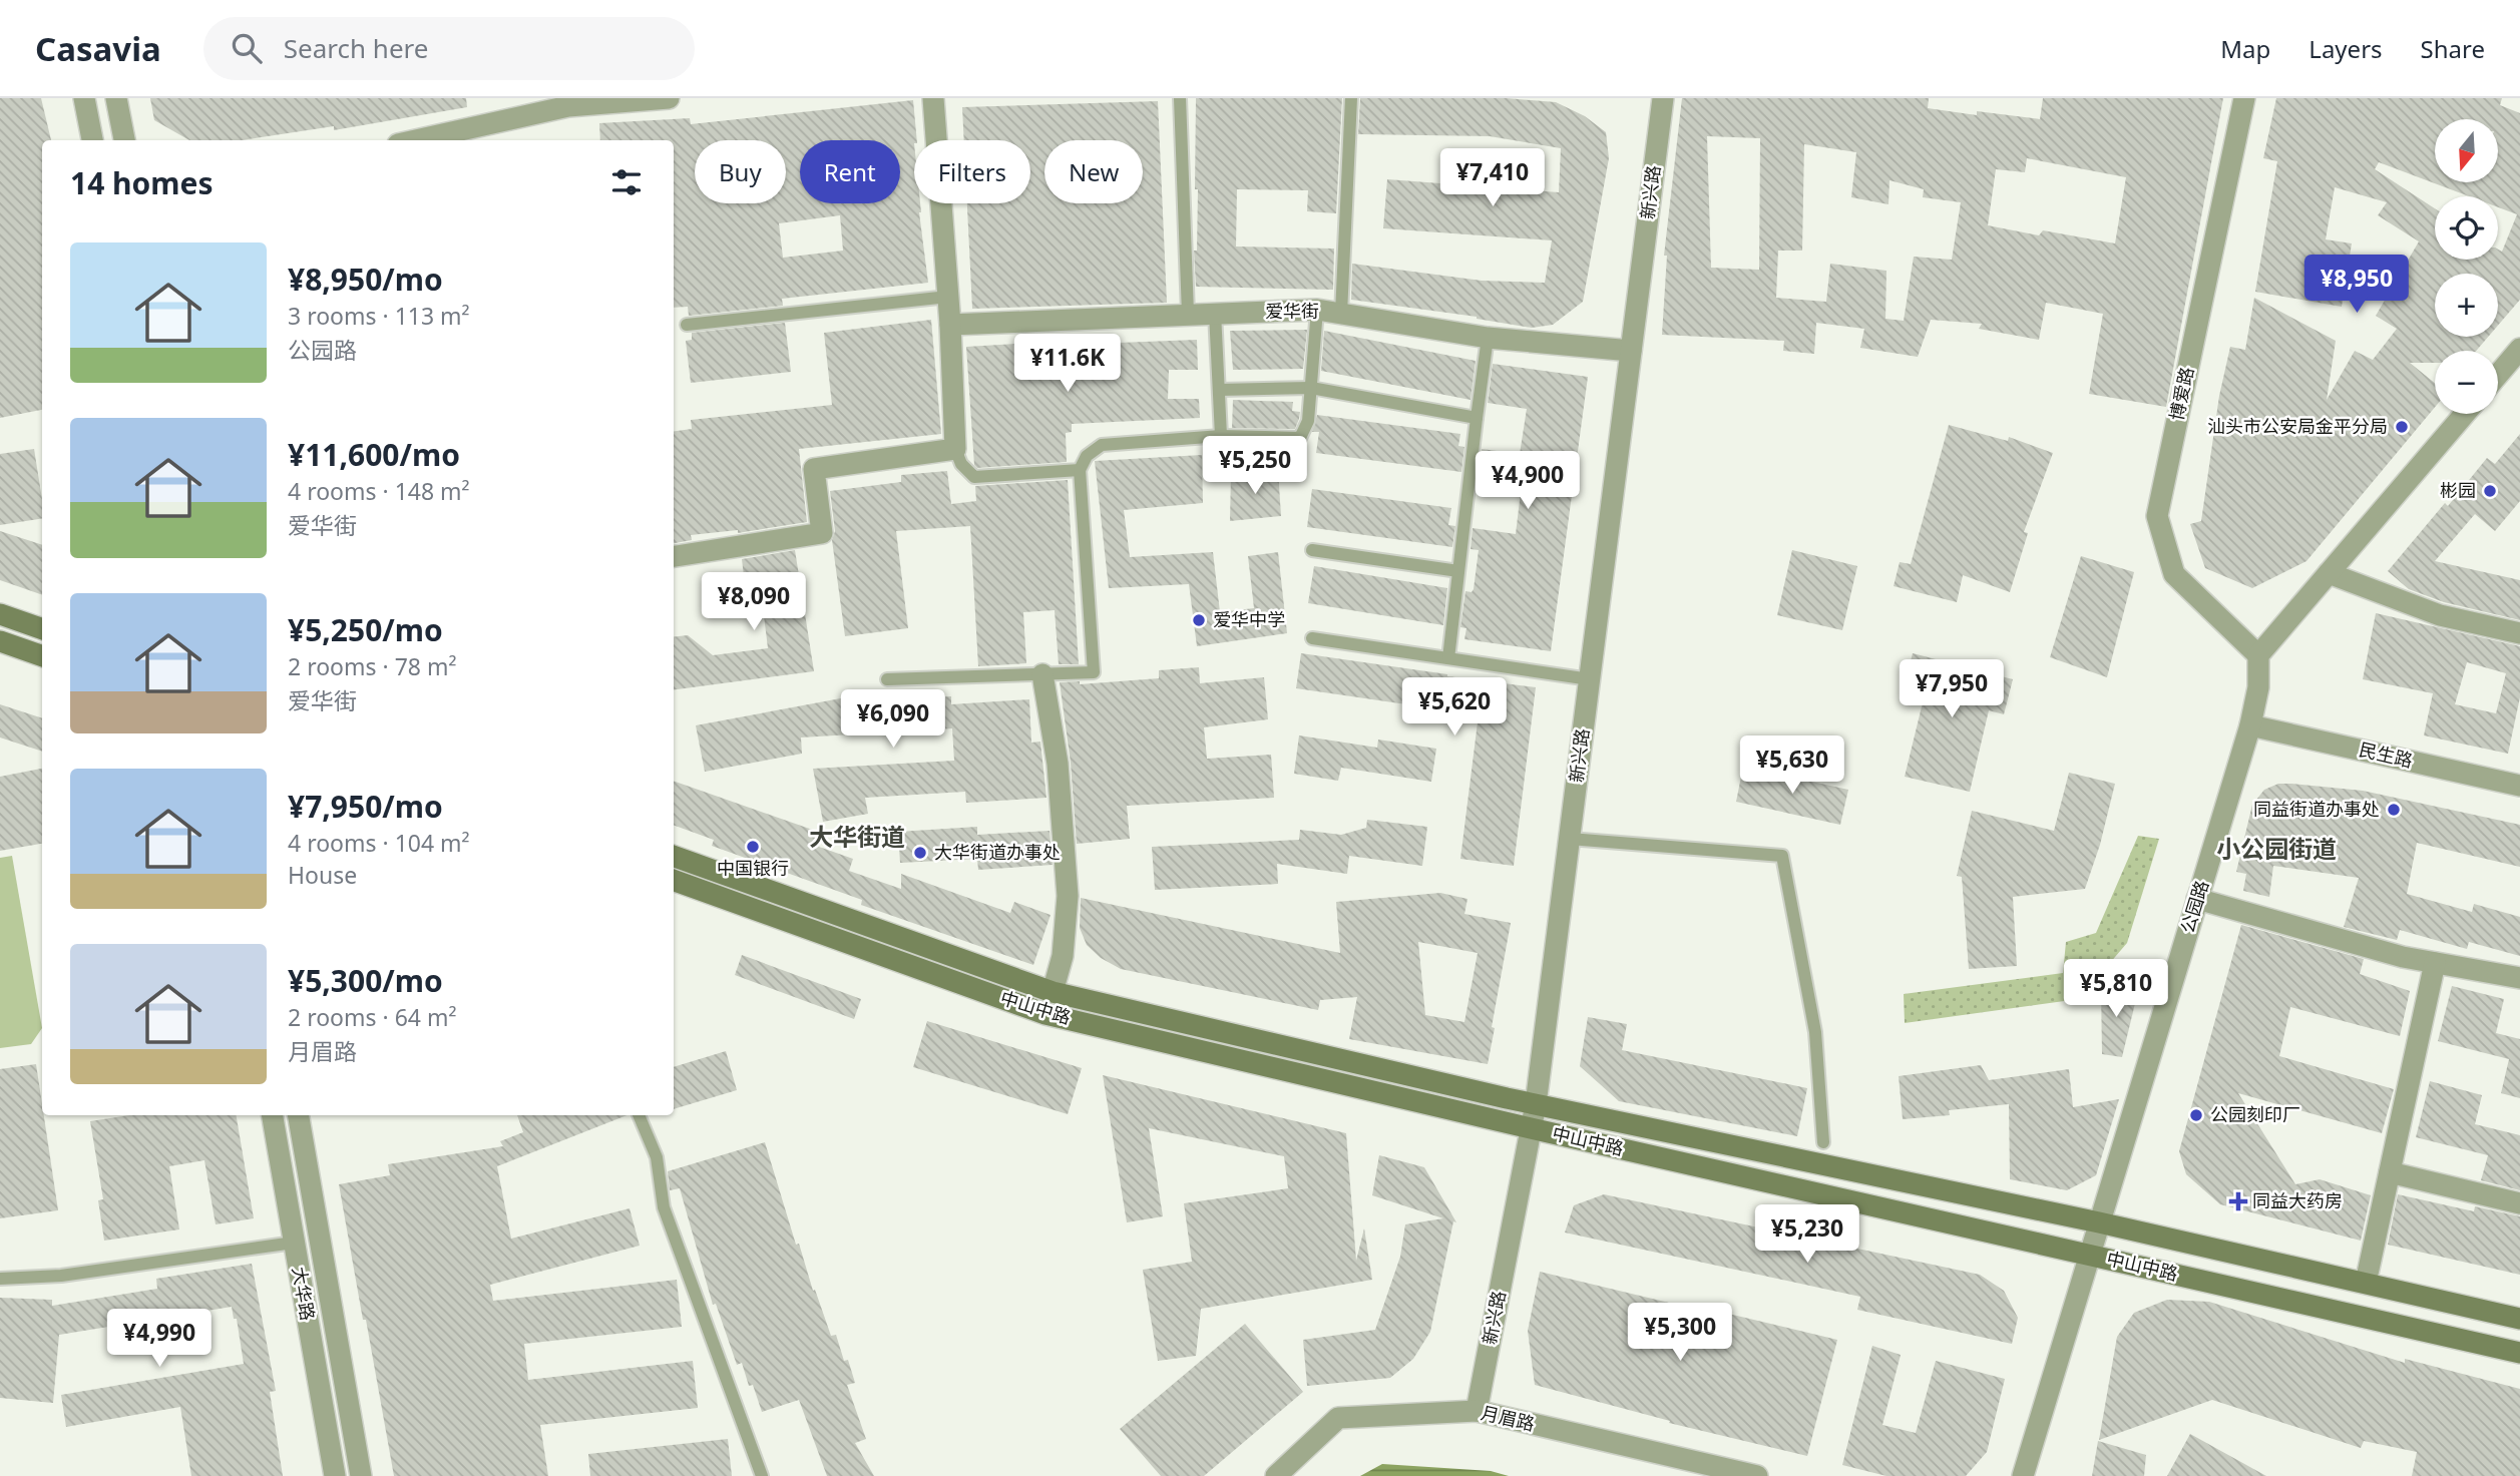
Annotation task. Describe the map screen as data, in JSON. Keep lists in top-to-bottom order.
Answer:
{
  "streets": {
    "main road": ["中山中路"],
    "street": [
      "新兴路",
      "爱华街",
      "博爱路",
      "民生路",
      "公园路",
      "大华路",
      "月眉路"
    ]
  },
  "crossings": [
    ["新兴路", "爱华街"],
    ["新兴路", "中山中路"],
    ["新兴路", "月眉路"],
    ["博爱路", "公园路"],
    ["民生路", "公园路"],
    ["公园路", "中山中路"]
  ],
  "districts": ["大华街道", "小公园街道"],
  "places": {
    "other": [
      "汕头市公安局金平分局",
      "彬园",
      "爱华中学",
      "同益街道办事处",
      "中国银行",
      "大华街道办事处",
      "公园刻印厂"
    ],
    "health": ["同益大药房"]
  },
  "north": "bottom",
  "page": {
    "header": "Casavia",
    "search": "Search here",
    "nav": ["Map", "Layers", "Share"],
    "map_buttons": ["+", "−"],
    "chip": [
      "Buy",
      "Rent",
      "Filters",
      "New"
    ],
    "heading": "14 homes",
    "price": [
      "¥7,410",
      "¥8,950",
      "¥11.6K",
      "¥5,250",
      "¥4,900",
      "¥8,090",
      "¥7,950",
      "¥5,620",
      "¥6,090",
      "¥5,630",
      "¥5,810",
      "¥5,230",
      "¥5,300",
      "¥4,990"
    ],
    "list": [
      {
        "name": "¥8,950/mo",
        "note": "3 rooms · 113 m² · 公园路"
      },
      {
        "name": "¥11,600/mo",
        "note": "4 rooms · 148 m² · 爱华街"
      },
      {
        "name": "¥5,250/mo",
        "note": "2 rooms · 78 m² · 爱华街"
      },
      {
        "name": "¥7,950/mo",
        "note": "4 rooms · 104 m² · House"
      },
      {
        "name": "¥5,300/mo",
        "note": "2 rooms · 64 m² · 月眉路"
      }
    ]
  }
}
